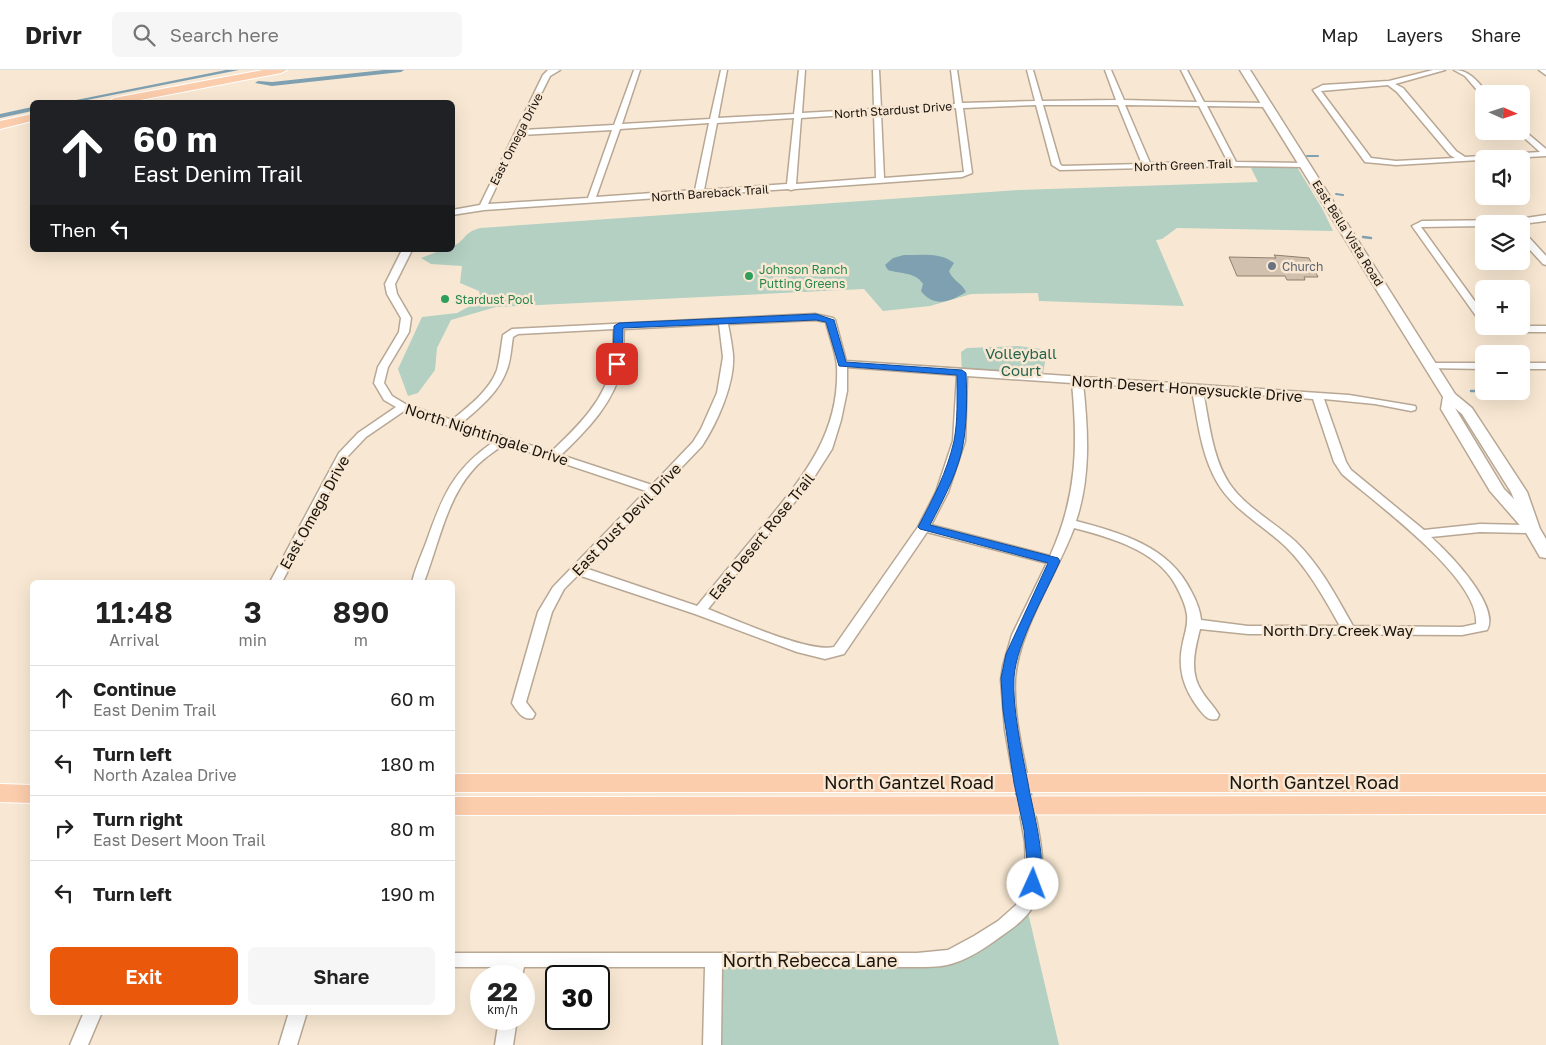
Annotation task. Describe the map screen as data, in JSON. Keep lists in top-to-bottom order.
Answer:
{
  "streets": {
    "main road": ["North Gantzel Road"],
    "street": [
      "North Stardust Drive",
      "East Omega Drive",
      "North Green Trail",
      "North Bareback Trail",
      "East Bella Vista Road",
      "North Desert Honeysuckle Drive",
      "North Nightingale Drive",
      "East Dust Devil Drive",
      "East Desert Rose Trail",
      "North Dry Creek Way",
      "North Rebecca Lane"
    ]
  },
  "crossings": [
    ["North Stardust Drive", "East Omega Drive"],
    ["North Stardust Drive", "North Green Trail"],
    ["North Stardust Drive", "North Bareback Trail"],
    ["North Stardust Drive", "East Bella Vista Road"],
    ["East Omega Drive", "North Bareback Trail"],
    ["East Omega Drive", "North Nightingale Drive"],
    ["North Green Trail", "East Bella Vista Road"],
    ["North Desert Honeysuckle Drive", "East Desert Rose Trail"],
    ["North Desert Honeysuckle Drive", "North Rebecca Lane"],
    ["North Nightingale Drive", "East Dust Devil Drive"],
    ["East Dust Devil Drive", "East Desert Rose Trail"],
    ["North Gantzel Road", "North Rebecca Lane"]
  ],
  "parks": ["Volleyball Court"],
  "places": ["Church", "Johnson Ranch Putting Greens", "Stardust Pool"],
  "north": "right",
  "page": {
    "header": "Drivr",
    "search": "Search here",
    "nav": ["Map", "Layers", "Share"],
    "map_buttons": ["+", "−"],
    "turn": ["60 m", "East Denim Trail"],
    "then": "Then",
    "eta": [
      "11:48",
      "Arrival",
      "3",
      "min",
      "890",
      "m"
    ],
    "list": [
      {
        "name": "Continue",
        "note": "East Denim Trail",
        "value": "60 m"
      },
      {
        "name": "Turn left",
        "note": "North Azalea Drive",
        "value": "180 m"
      },
      {
        "name": "Turn right",
        "note": "East Desert Moon Trail",
        "value": "80 m"
      },
      {
        "name": "Turn left",
        "value": "190 m"
      }
    ],
    "buttons": ["Exit", "Share"],
    "speed": "22 km/h",
    "limit": "30"
  }
}
